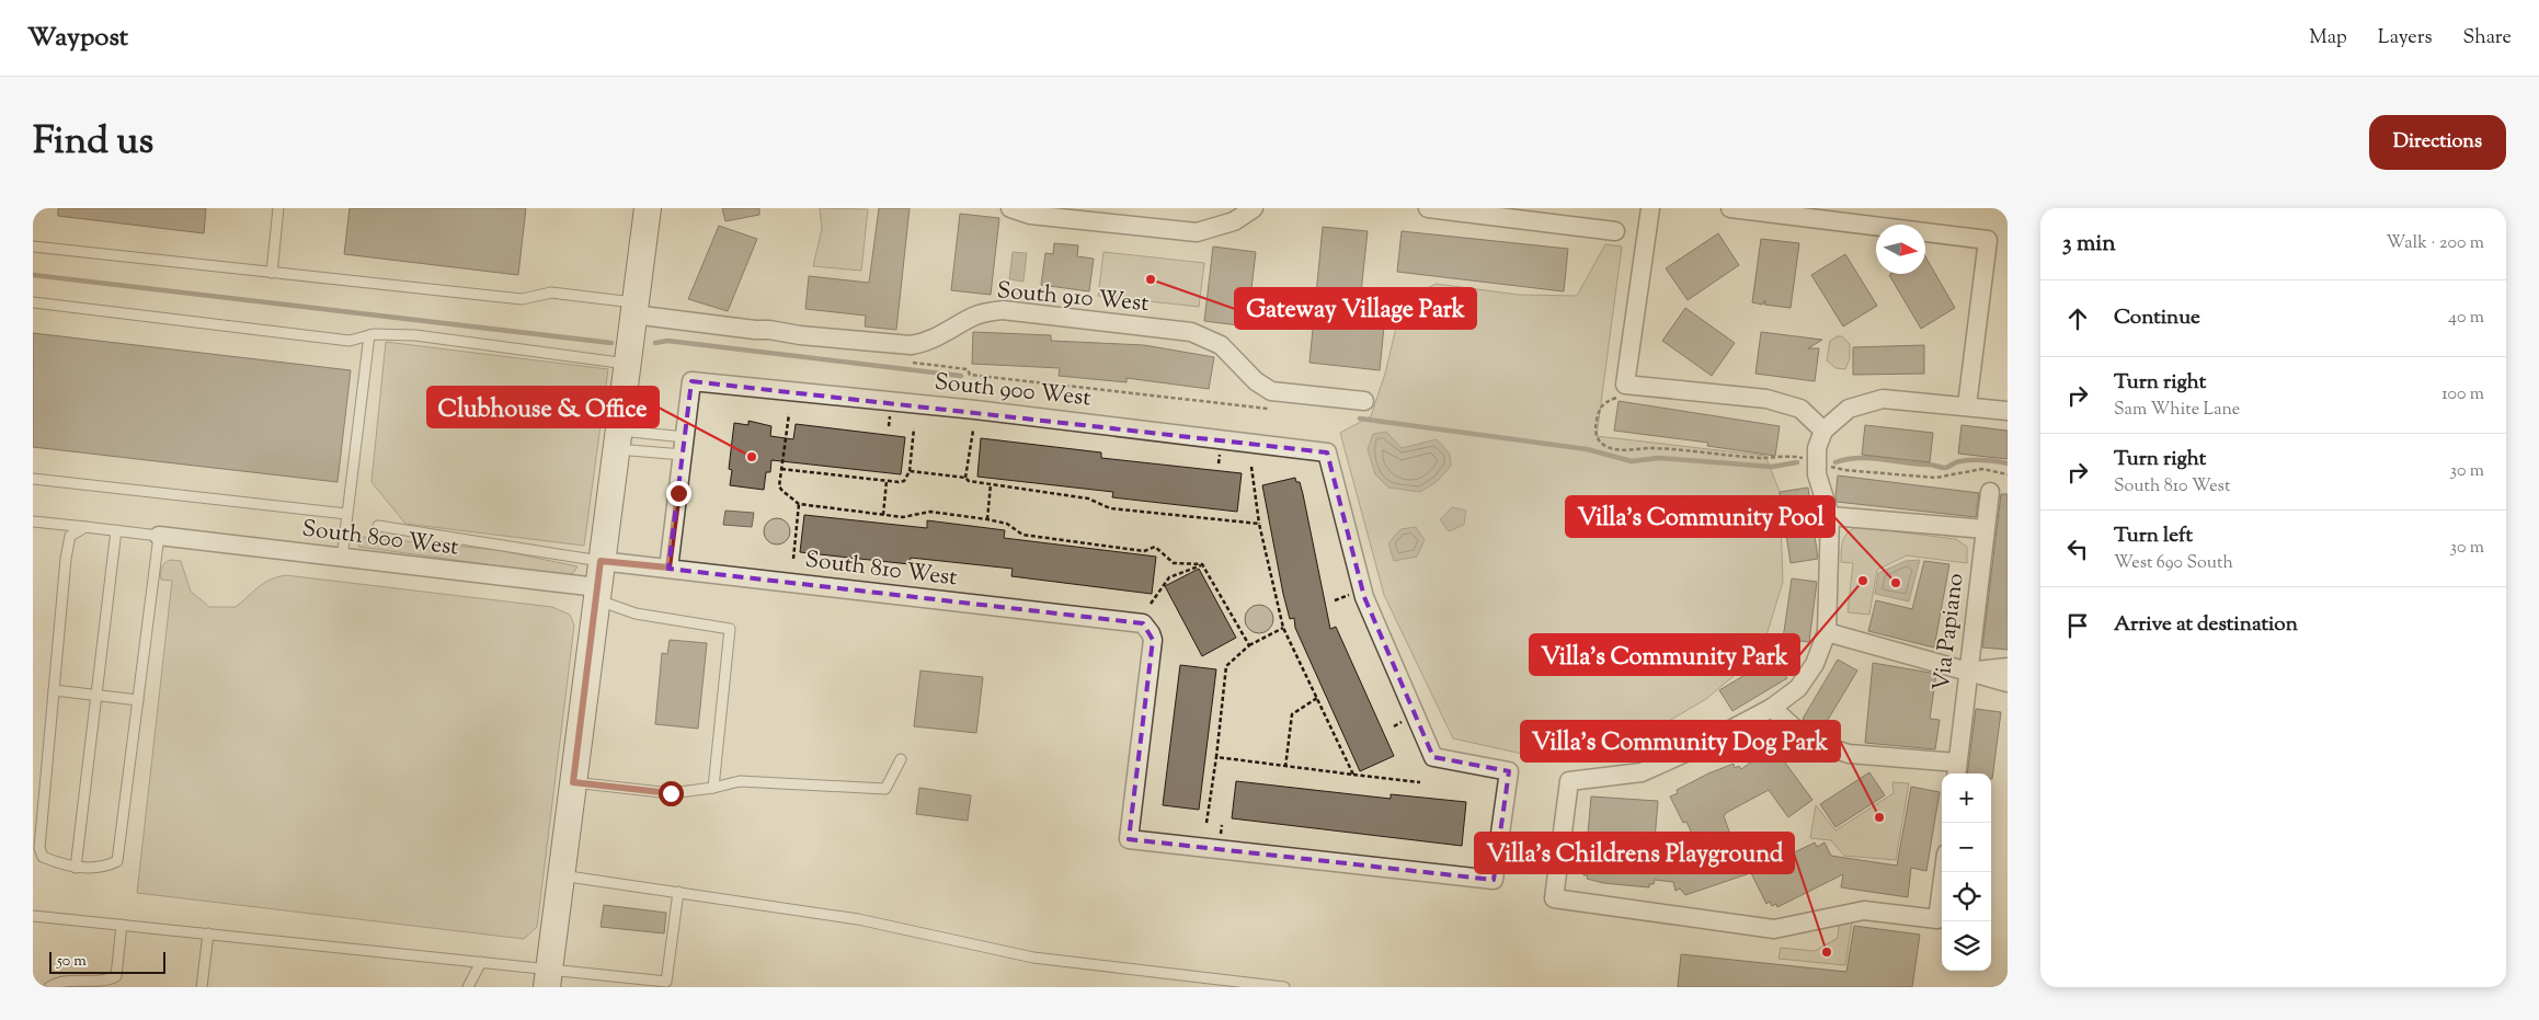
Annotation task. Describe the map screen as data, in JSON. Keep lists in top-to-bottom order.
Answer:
{
  "streets": {
    "street": [
      "South 910 West",
      "South 900 West",
      "South 800 West",
      "South 810 West",
      "Via Papiano"
    ]
  },
  "crossings": [
    ["South 900 West", "South 810 West"]
  ],
  "places": [
    "Gateway Village Park",
    "Clubhouse & Office",
    "Villa's Community Park",
    "Villa's Community Pool",
    "Villa's Community Dog Park",
    "Villa's Childrens Playground"
  ],
  "scale_bar": "50 m",
  "north": "right",
  "page": {
    "header": "Waypost",
    "nav": ["Map", "Layers", "Share"],
    "title": "Find us",
    "buttons": "Directions",
    "heading": ["3 min", "Walk · 200 m"],
    "list": [
      ["Continue", "40 m"],
      ["Turn right", "Sam White Lane", "100 m"],
      ["Turn right", "South 810 West", "30 m"],
      ["Turn left", "West 690 South", "30 m"],
      "Arrive at destination"
    ],
    "map_buttons": ["+", "−"],
    "scale": "50 m"
  }
}
